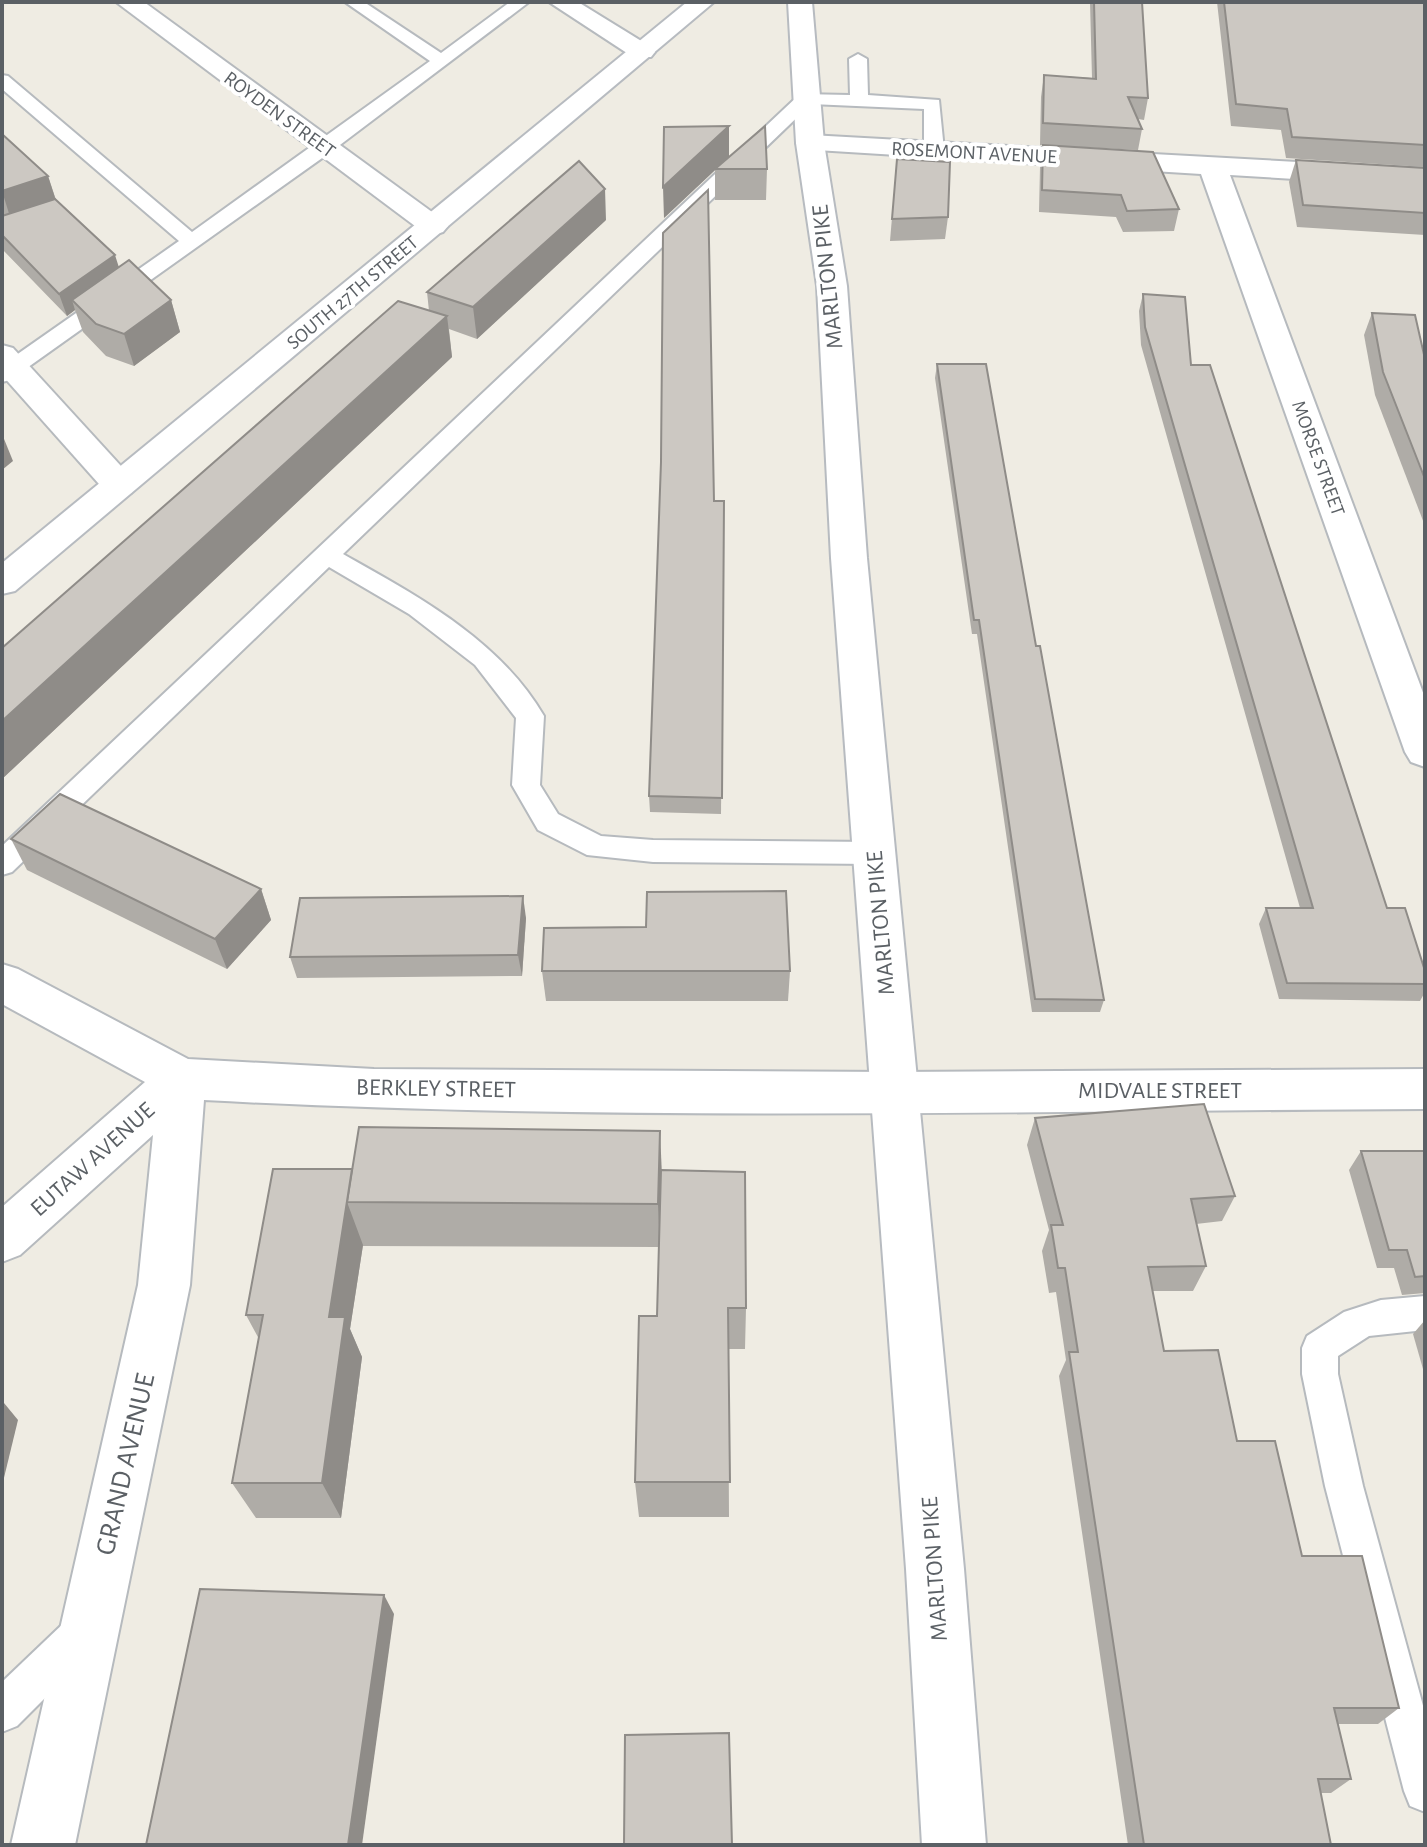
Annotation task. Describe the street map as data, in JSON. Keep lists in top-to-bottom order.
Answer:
{
  "streets": {
    "street": [
      "ROYDEN STREET",
      "ROSEMONT AVENUE",
      "MARLTON PIKE",
      "SOUTH 27TH STREET",
      "MORSE STREET",
      "BERKLEY STREET",
      "MIDVALE STREET",
      "EUTAW AVENUE",
      "GRAND AVENUE"
    ]
  },
  "crossings": [
    ["ROYDEN STREET", "SOUTH 27TH STREET"],
    ["ROSEMONT AVENUE", "MARLTON PIKE"],
    ["ROSEMONT AVENUE", "MORSE STREET"],
    ["MARLTON PIKE", "BERKLEY STREET"],
    ["MARLTON PIKE", "MIDVALE STREET"],
    ["BERKLEY STREET", "MIDVALE STREET"],
    ["BERKLEY STREET", "EUTAW AVENUE"],
    ["BERKLEY STREET", "GRAND AVENUE"],
    ["EUTAW AVENUE", "GRAND AVENUE"]
  ]
}
